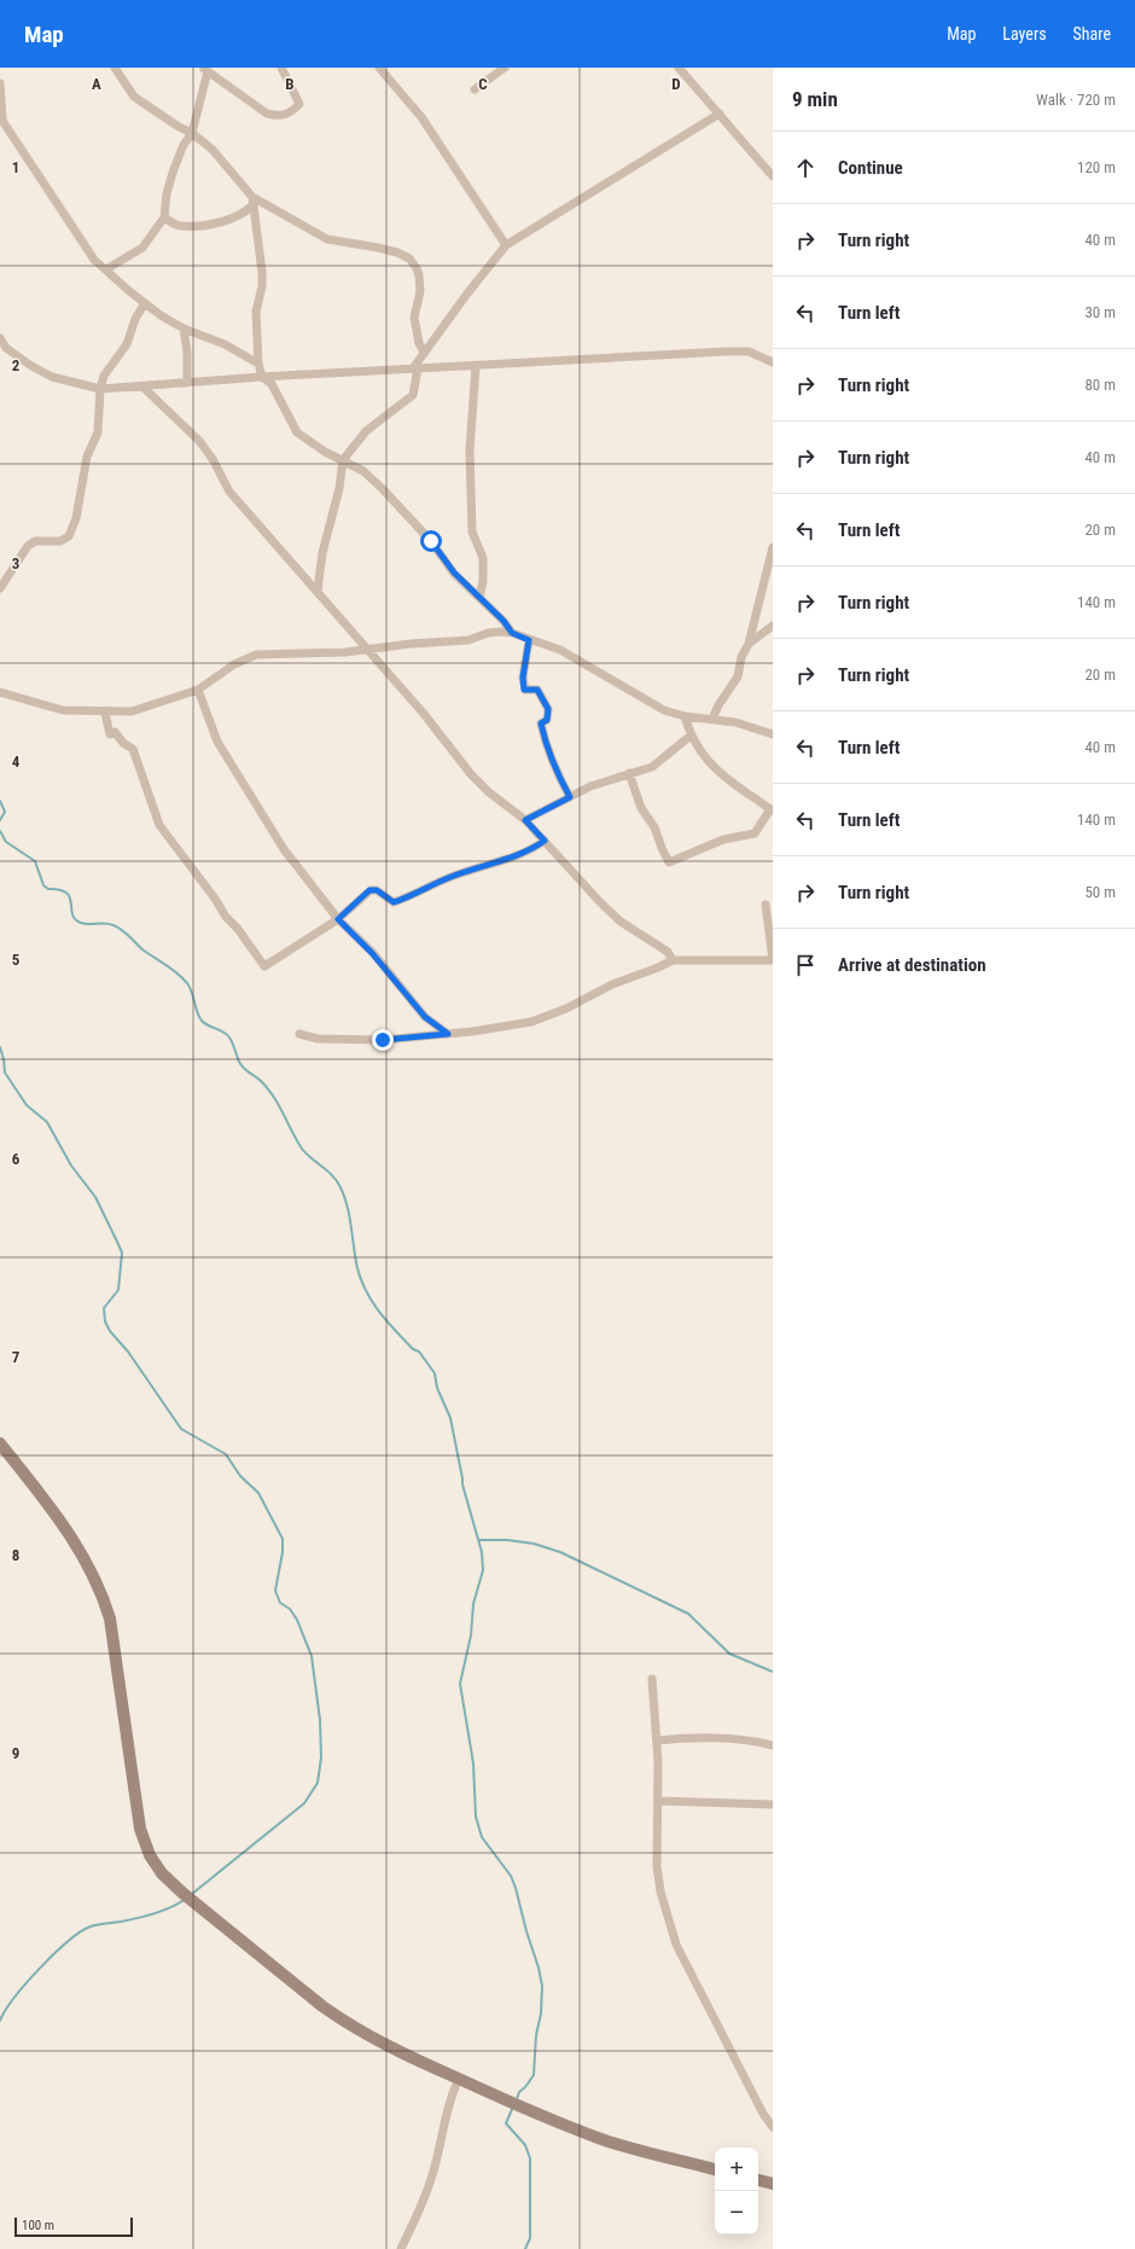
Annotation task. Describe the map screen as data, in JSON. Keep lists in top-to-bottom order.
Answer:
{
  "scale_bar": "100 m",
  "page": {
    "header": "Map",
    "nav": ["Map", "Layers", "Share"],
    "heading": ["9 min", "Walk · 720 m"],
    "list": [
      ["Continue", "120 m"],
      ["Turn right", "40 m"],
      ["Turn left", "30 m"],
      ["Turn right", "80 m"],
      ["Turn right", "40 m"],
      ["Turn left", "20 m"],
      ["Turn right", "140 m"],
      ["Turn right", "20 m"],
      ["Turn left", "40 m"],
      ["Turn left", "140 m"],
      ["Turn right", "50 m"],
      "Arrive at destination"
    ],
    "map_buttons": ["+", "−"],
    "scale": "100 m"
  },
  "grid": {
    "columns": [
      "A",
      "B",
      "C",
      "D"
    ],
    "rows": [
      "1",
      "2",
      "3",
      "4",
      "5",
      "6",
      "7",
      "8",
      "9"
    ]
  }
}
